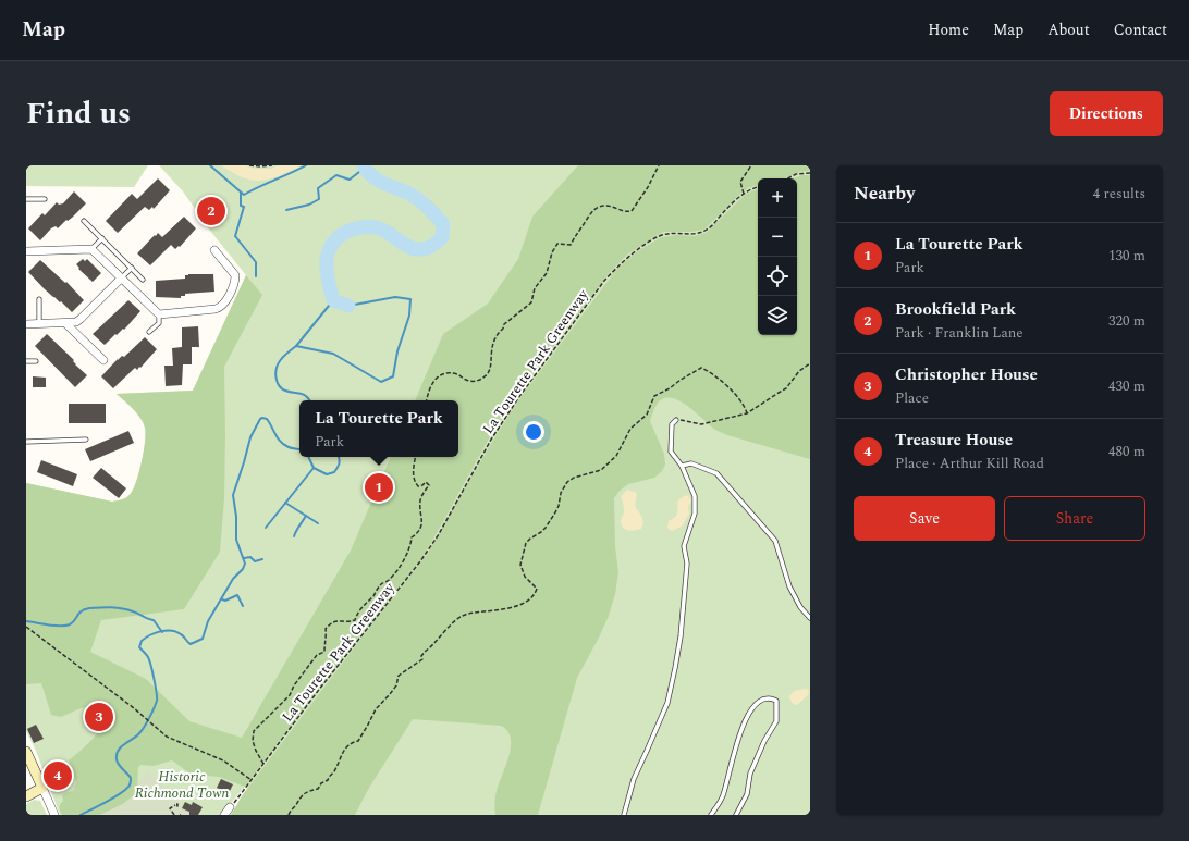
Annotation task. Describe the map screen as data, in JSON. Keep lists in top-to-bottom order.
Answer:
{
  "streets": {
    "path": ["La Tourette Park Greenway"]
  },
  "parks": ["Historic Richmond Town"],
  "page": {
    "header": "Map",
    "nav": [
      "Home",
      "Map",
      "About",
      "Contact"
    ],
    "title": "Find us",
    "buttons": [
      "Directions",
      ["Save", "Share"]
    ],
    "heading": ["Nearby", "4 results"],
    "map_buttons": ["+", "−"],
    "pins": [
      "2",
      "1",
      "3",
      "4"
    ],
    "list": [
      {
        "mark": "1",
        "name": "La Tourette Park",
        "note": "Park",
        "value": "130 m"
      },
      {
        "mark": "2",
        "name": "Brookfield Park",
        "note": "Park · Franklin Lane",
        "value": "320 m"
      },
      {
        "mark": "3",
        "name": "Christopher House",
        "note": "Place",
        "value": "430 m"
      },
      {
        "mark": "4",
        "name": "Treasure House",
        "note": "Place · Arthur Kill Road",
        "value": "480 m"
      }
    ],
    "popup": ["La Tourette Park", "Park"]
  }
}
